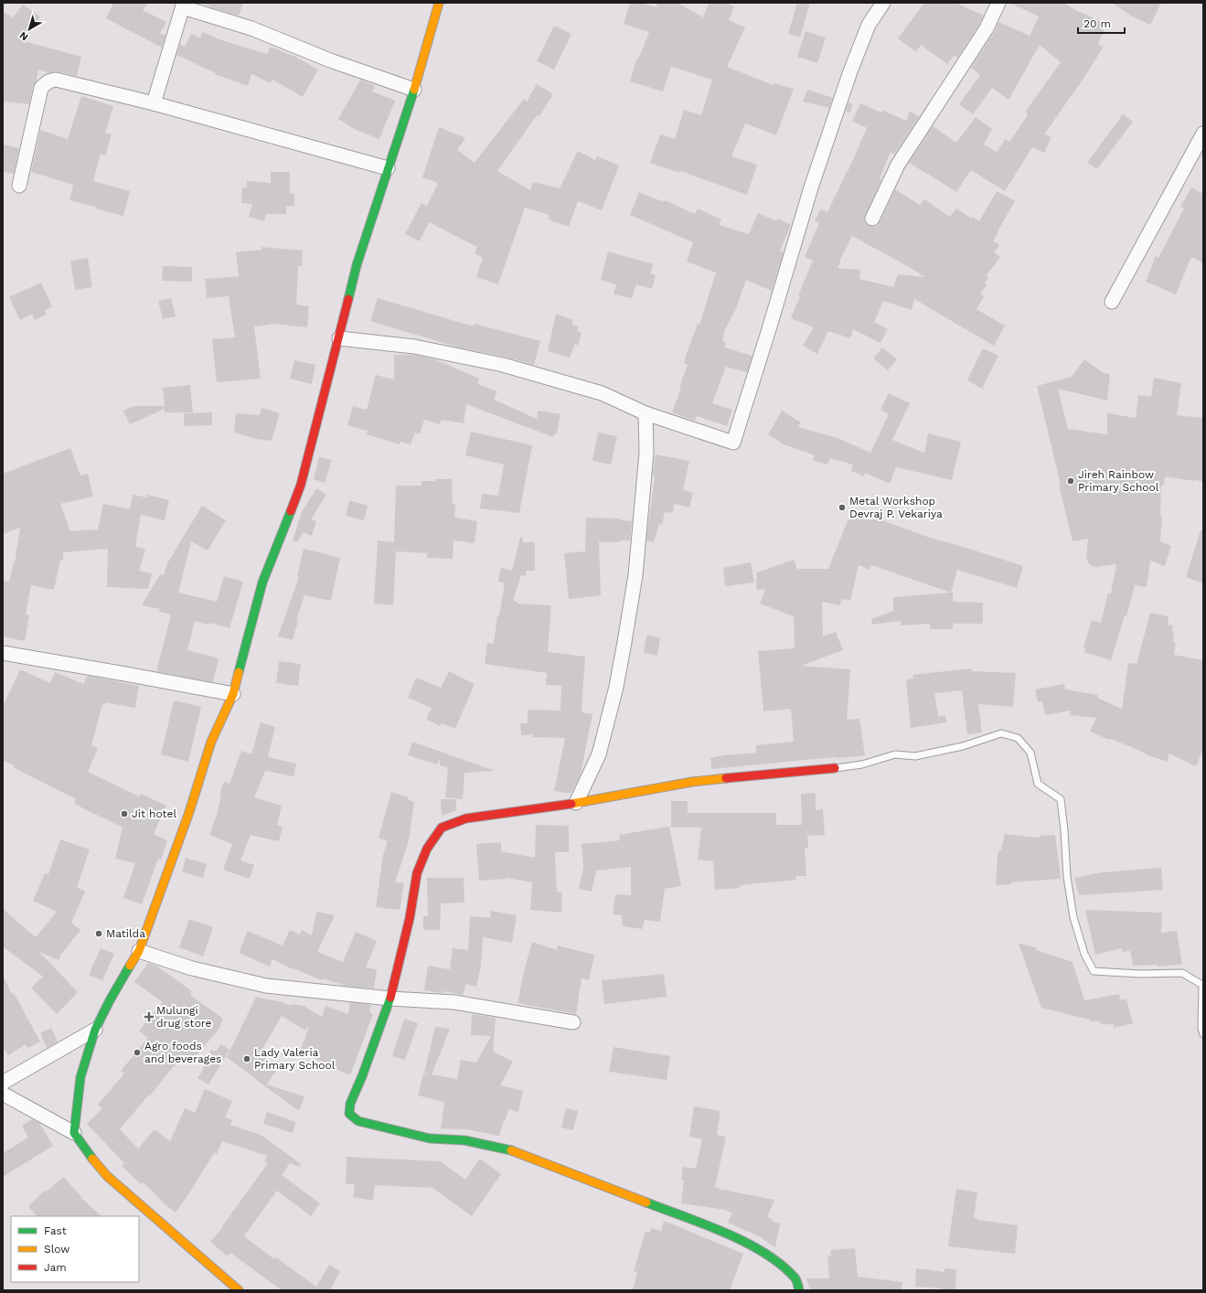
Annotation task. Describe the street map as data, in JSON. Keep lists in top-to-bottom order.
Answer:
{
  "places": {
    "other": [
      "Jireh Rainbow Primary School",
      "Metal Workshop Devraj P. Vekariya",
      "Jit hotel",
      "Matilda",
      "Agro foods and beverages",
      "Lady Valeria Primary School"
    ],
    "health": ["Mulungi drug store"]
  },
  "legend": ["Fast", "Slow", "Jam"],
  "scale_bar": "20 m",
  "north": "bottom left"
}
